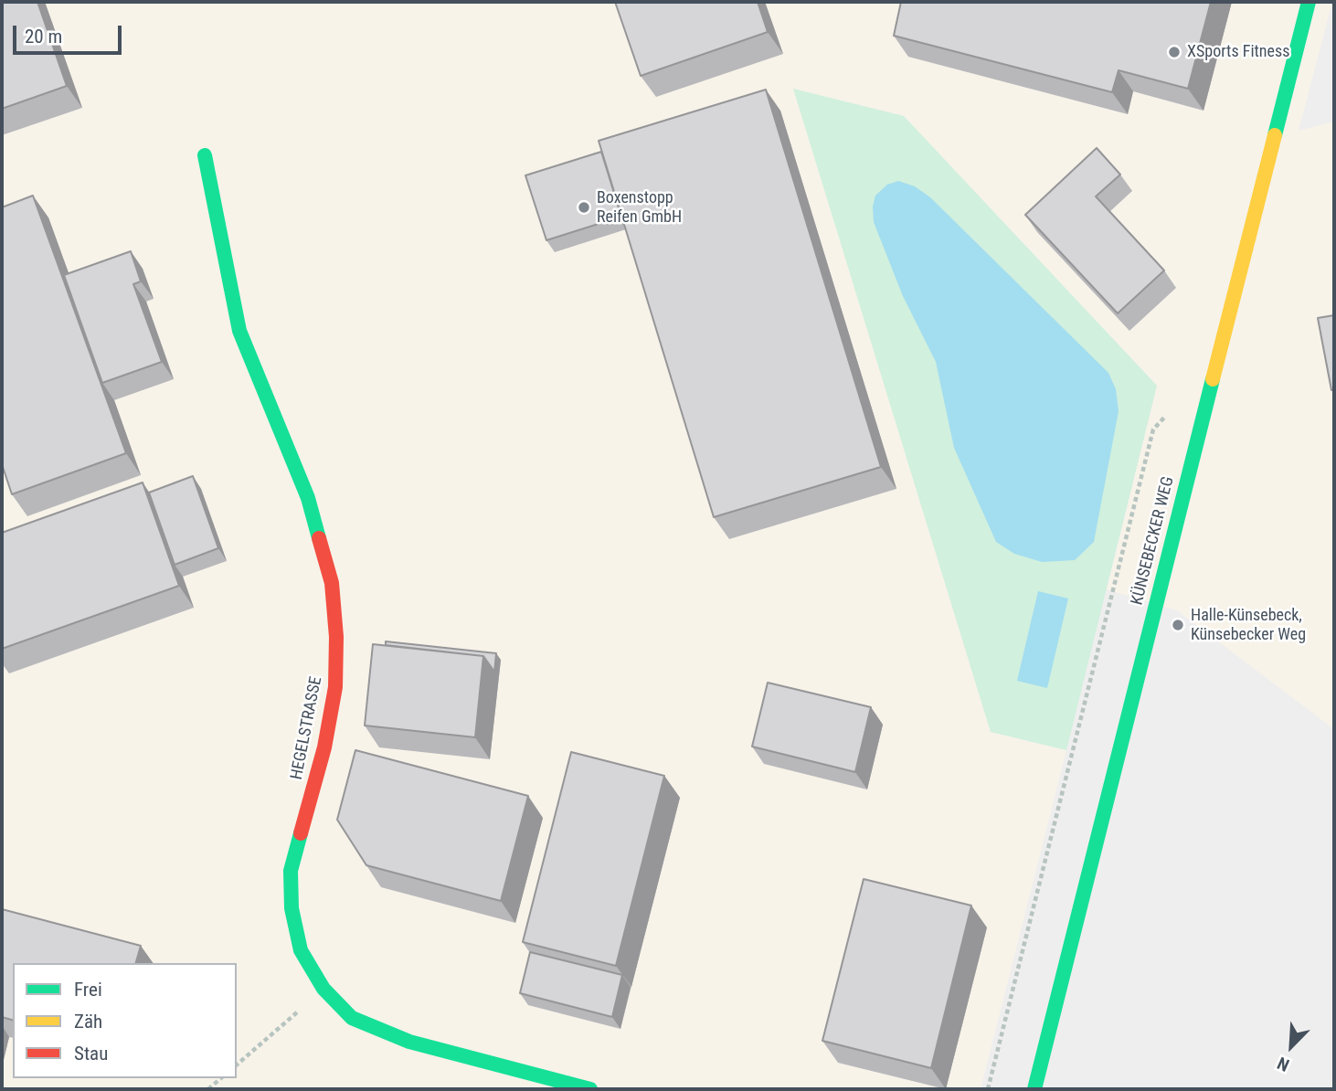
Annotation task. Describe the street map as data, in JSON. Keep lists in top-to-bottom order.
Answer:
{
  "streets": {
    "street": ["KÜNSEBECKER WEG", "HEGELSTRASSE"]
  },
  "places": ["XSports Fitness", "Boxenstopp Reifen GmbH", "Halle-Künsebeck, Künsebecker Weg"],
  "legend": ["Frei", "Zäh", "Stau"],
  "scale_bar": "20 m",
  "north": "bottom left"
}
